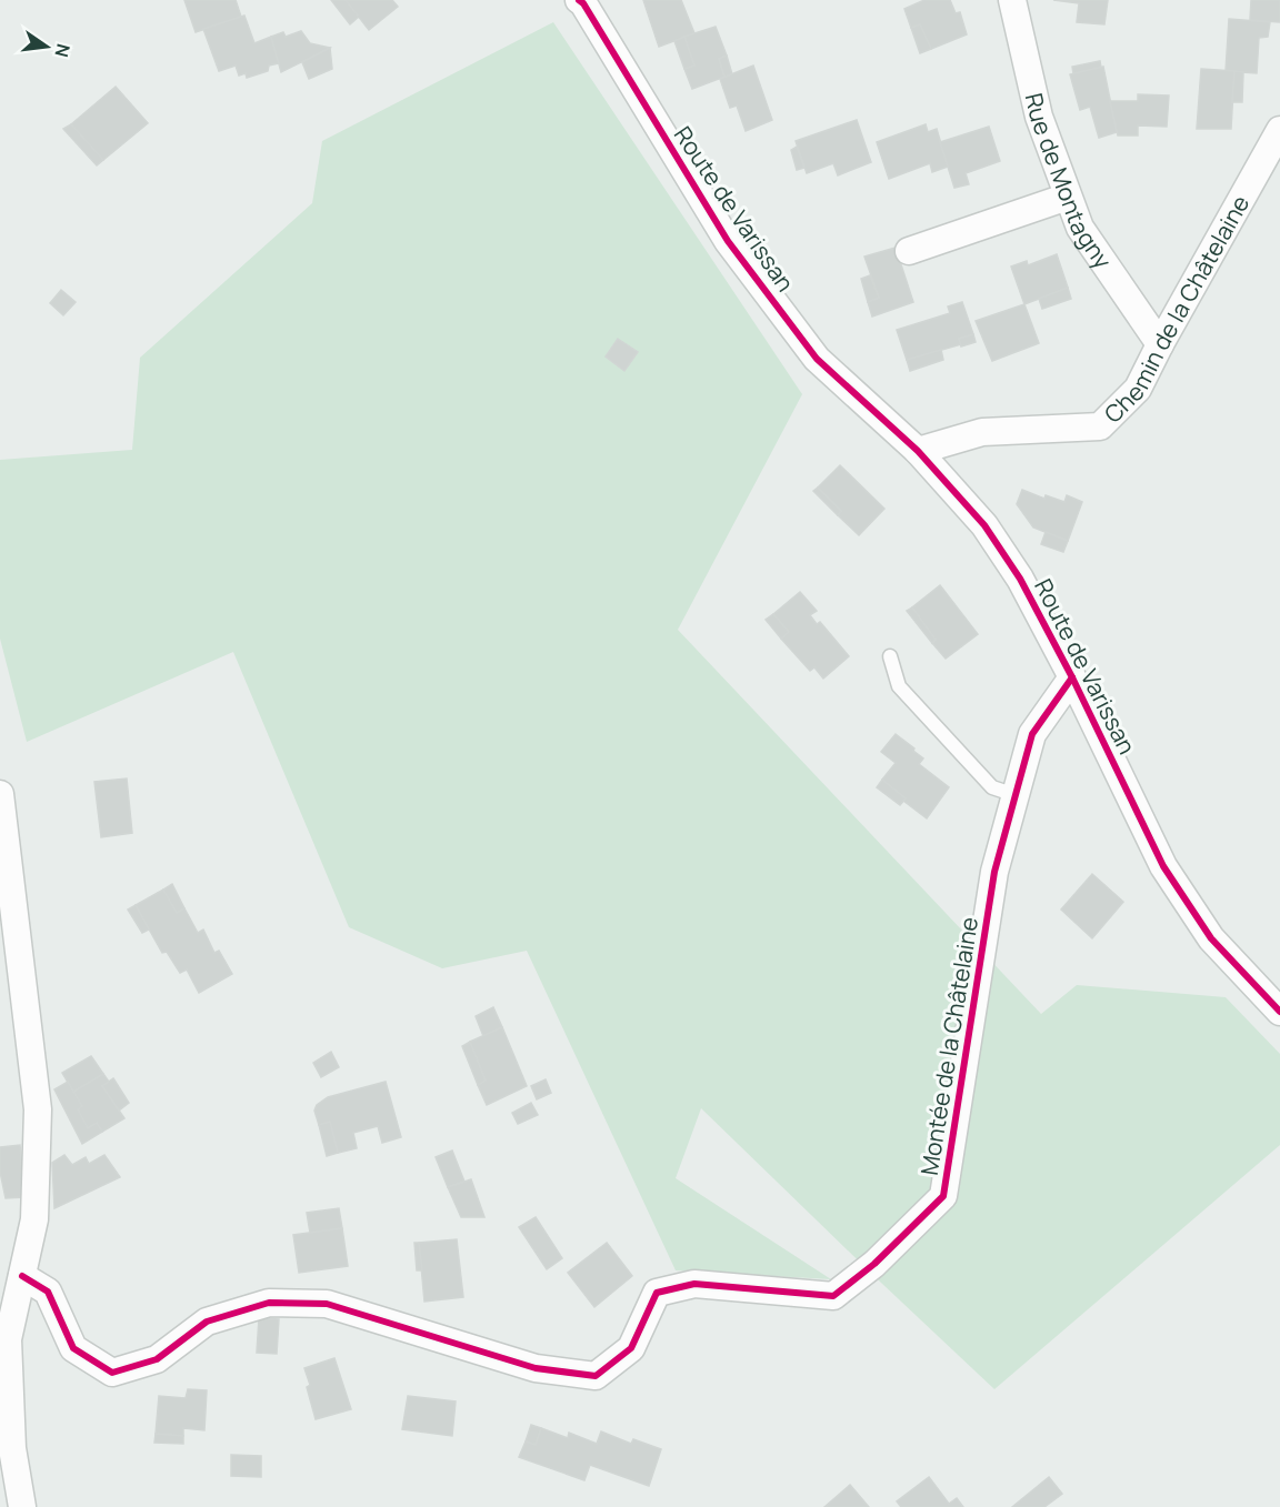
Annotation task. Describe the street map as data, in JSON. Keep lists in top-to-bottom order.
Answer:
{
  "streets": {
    "street": [
      "Rue de Montagny",
      "Route de Varissan",
      "Chemin de la Châtelaine",
      "Montée de la Châtelaine"
    ]
  },
  "crossings": [
    ["Rue de Montagny", "Chemin de la Châtelaine"],
    ["Route de Varissan", "Chemin de la Châtelaine"],
    ["Route de Varissan", "Montée de la Châtelaine"]
  ],
  "north": "right"
}
